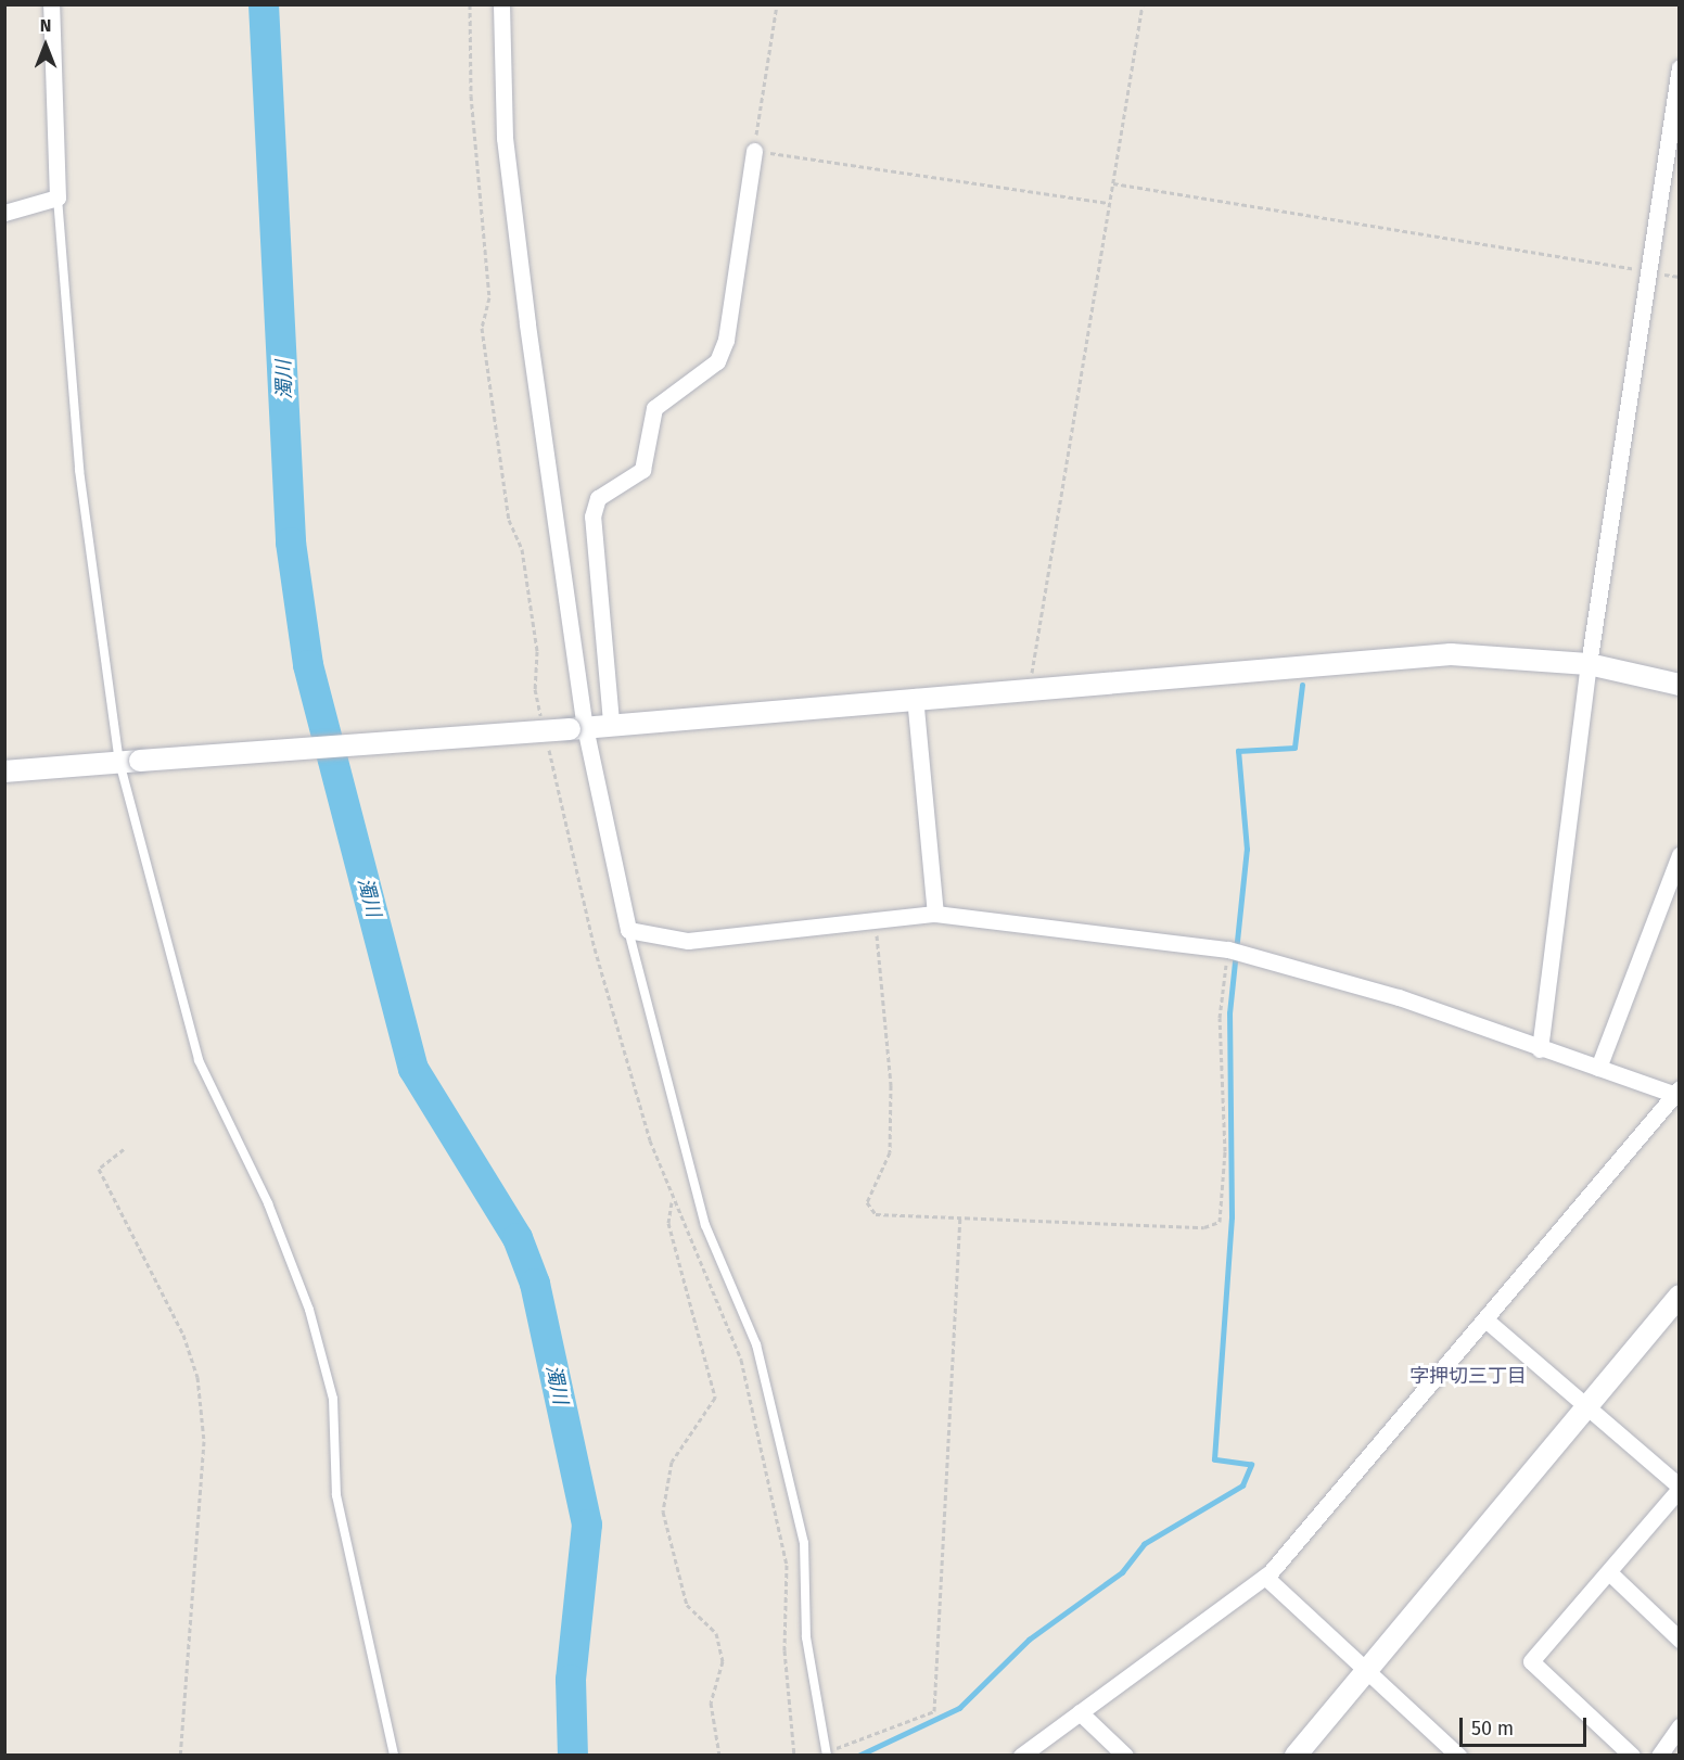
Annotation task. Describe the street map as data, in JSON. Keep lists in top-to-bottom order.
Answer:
{
  "districts": ["字押切三丁目"],
  "water": ["濁川"],
  "scale_bar": "50 m",
  "north": "top"
}
